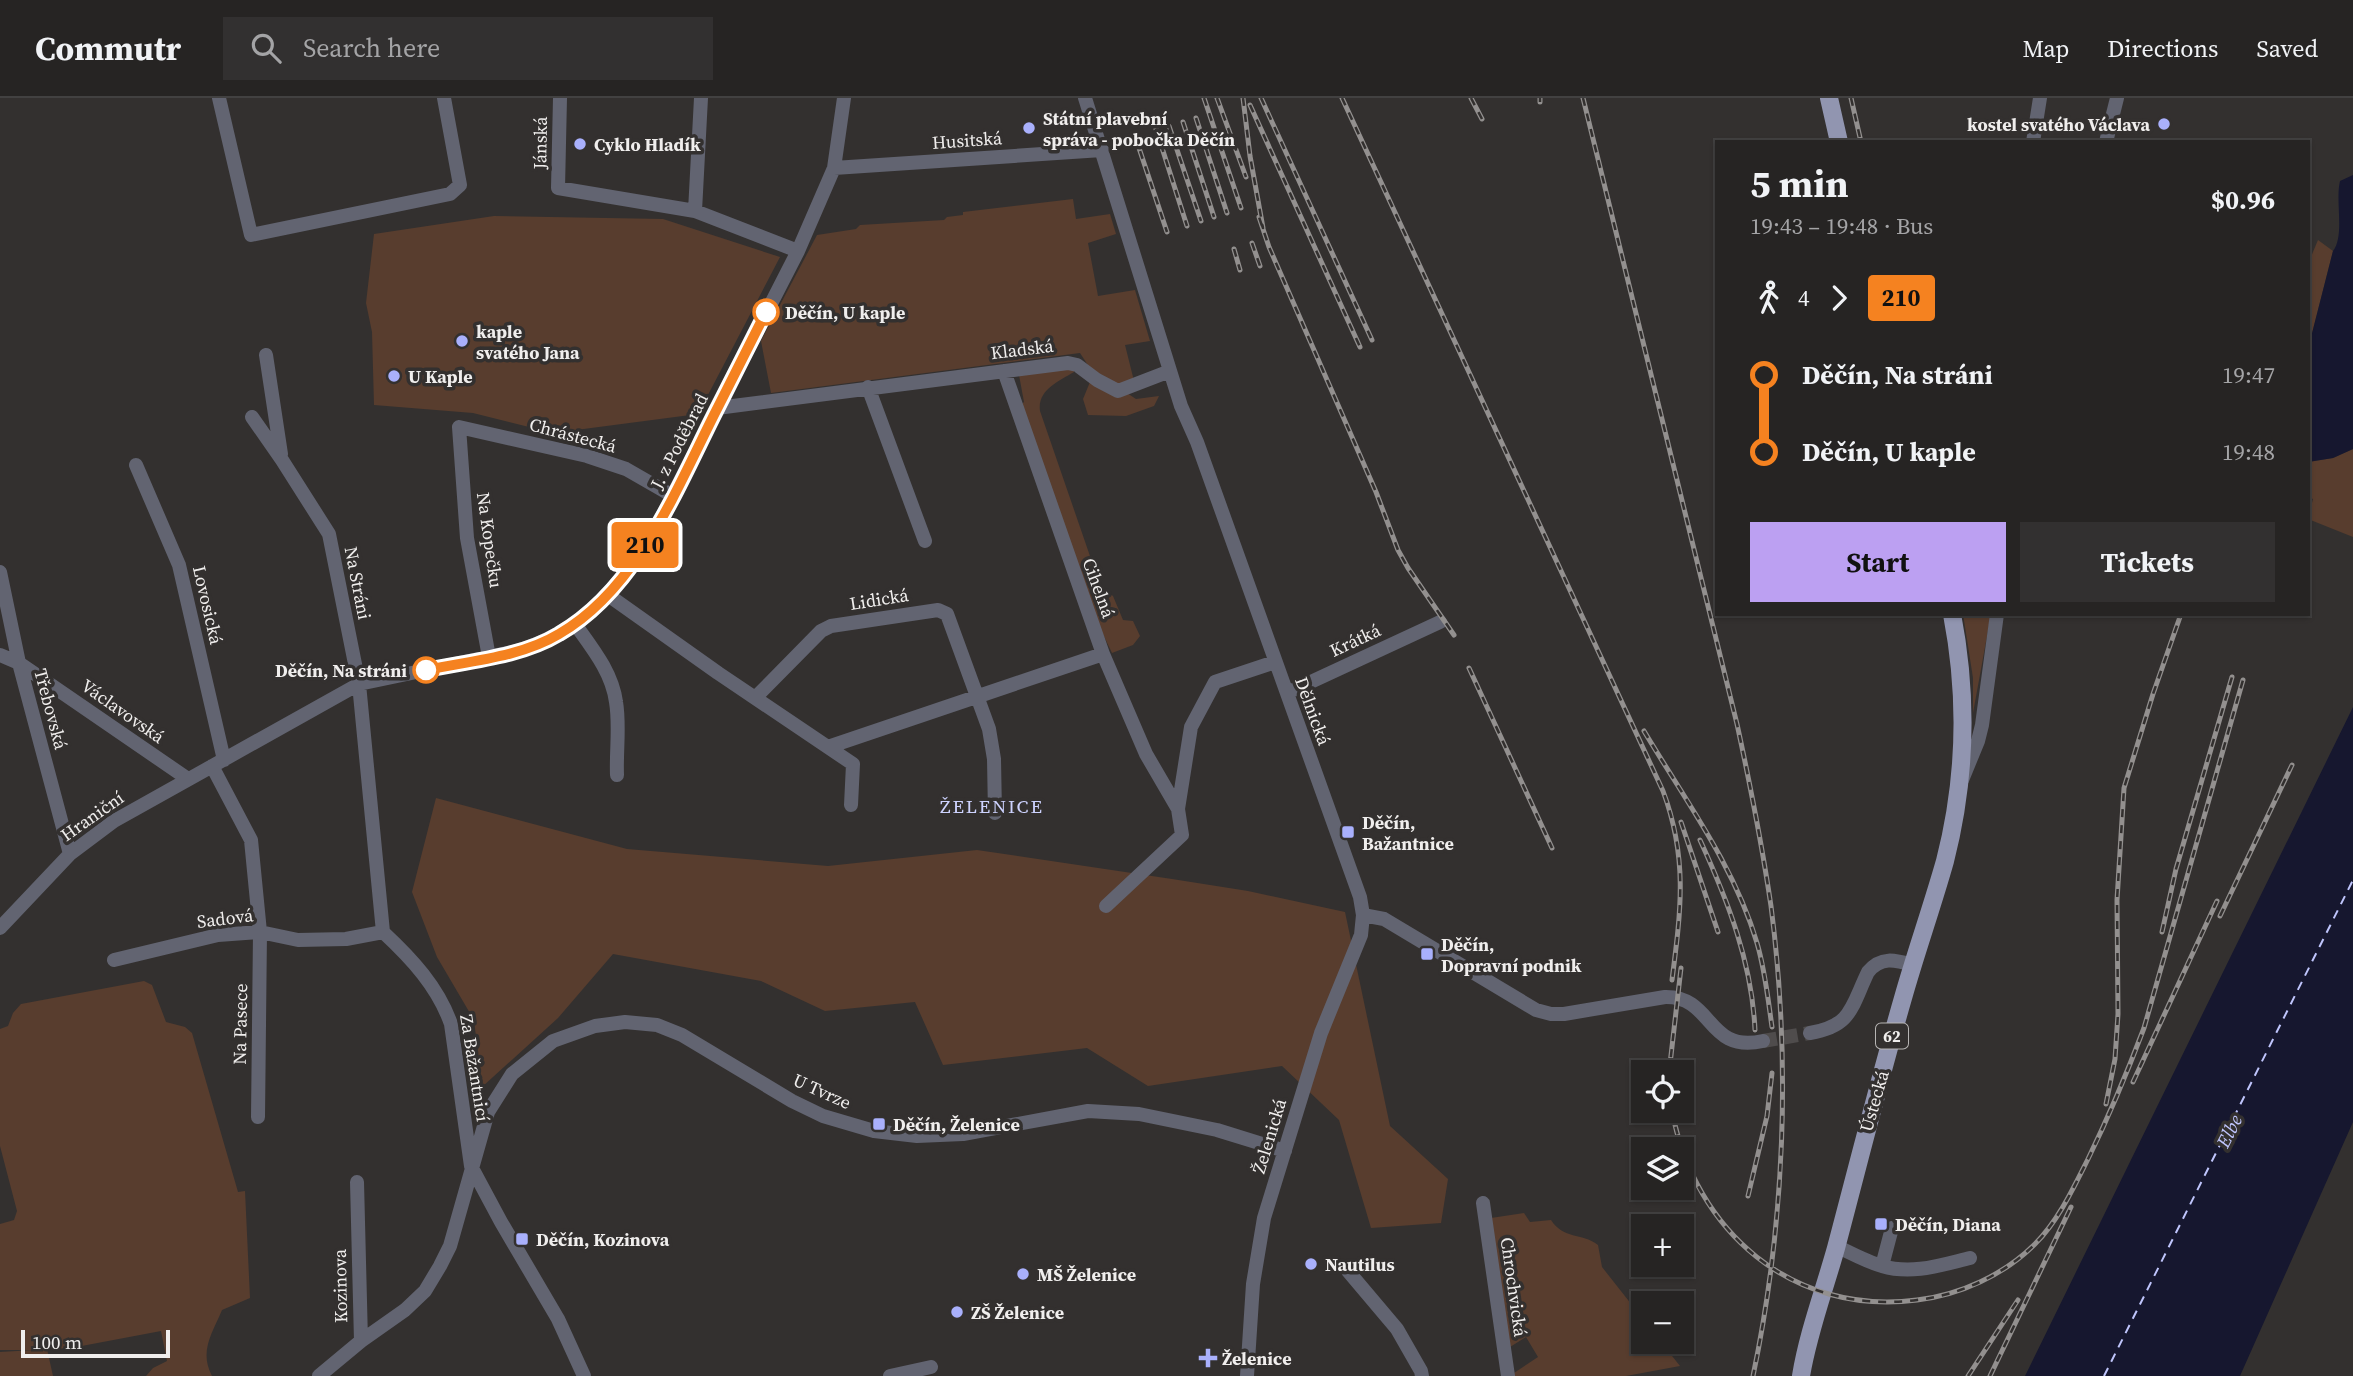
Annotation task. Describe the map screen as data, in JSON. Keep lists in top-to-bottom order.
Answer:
{
  "streets": {
    "main road": ["62", "Ústecká"],
    "street": [
      "Husitská",
      "Jánská",
      "Kladská",
      "Chrástecká",
      "J. z Poděbrad",
      "Na Kopečku",
      "Na Stráni",
      "Cihelná",
      "Lidická",
      "Lovosická",
      "Krátká",
      "Třebovská",
      "Václavovská",
      "Dělnická",
      "Hraniční",
      "Sadová",
      "Na Pasece",
      "Za Bažantnicí",
      "U Tvrze",
      "Želenická",
      "Kozinova",
      "Chrochvická"
    ]
  },
  "crossings": [
    ["Husitská", "J. z Poděbrad"],
    ["Husitská", "Dělnická"],
    ["Kladská", "J. z Poděbrad"],
    ["Kladská", "Cihelná"],
    ["Kladská", "Dělnická"],
    ["Chrástecká", "J. z Poděbrad"],
    ["Chrástecká", "Na Kopečku"],
    ["J. z Poděbrad", "Na Kopečku"],
    ["J. z Poděbrad", "Na Stráni"],
    ["J. z Poděbrad", "Lovosická"],
    ["J. z Poděbrad", "Hraniční"],
    ["Lovosická", "Hraniční"],
    ["Lovosická", "Sadová"],
    ["Lovosická", "Na Pasece"],
    ["Krátká", "Dělnická"],
    ["Třebovská", "Václavovská"],
    ["Třebovská", "Hraniční"],
    ["Václavovská", "Hraniční"],
    ["Dělnická", "Želenická"],
    ["Sadová", "Na Pasece"],
    ["Sadová", "Za Bažantnicí"],
    ["Za Bažantnicí", "U Tvrze"],
    ["Za Bažantnicí", "Kozinova"],
    ["U Tvrze", "Želenická"],
    ["U Tvrze", "Kozinova"]
  ],
  "districts": ["ŽELENICE"],
  "water": ["Elbe"],
  "places": {
    "other": [
      "kostel svatého Václava",
      "Státní plavební správa - pobočka Děčín",
      "Cyklo Hladík",
      "Děčín, U kaple",
      "kaple svatého Jana",
      "U Kaple",
      "Děčín, Na stráni",
      "Nautilus",
      "MŠ Želenice",
      "ZŠ Želenice"
    ],
    "transit": [
      "Děčín, Bažantnice",
      "Děčín, Dopravní podnik",
      "Děčín, Želenice",
      "Děčín, Diana",
      "Děčín, Kozinova"
    ],
    "health": ["Želenice"]
  },
  "lines": ["bus line 210"],
  "scale_bar": "100 m",
  "page": {
    "header": "Commutr",
    "search": "Search here",
    "nav": ["Map", "Directions", "Saved"],
    "on_map": "210",
    "heading": ["5 min", "19:43 – 19:48 · Bus", "$0.96"],
    "legs": ["4", "210"],
    "list": [
      {
        "name": "Děčín, Na stráni",
        "value": "19:47"
      },
      {
        "name": "Děčín, U kaple",
        "value": "19:48"
      }
    ],
    "buttons": ["Start", "Tickets"],
    "map_buttons": ["+", "−"],
    "scale": "100 m"
  }
}
